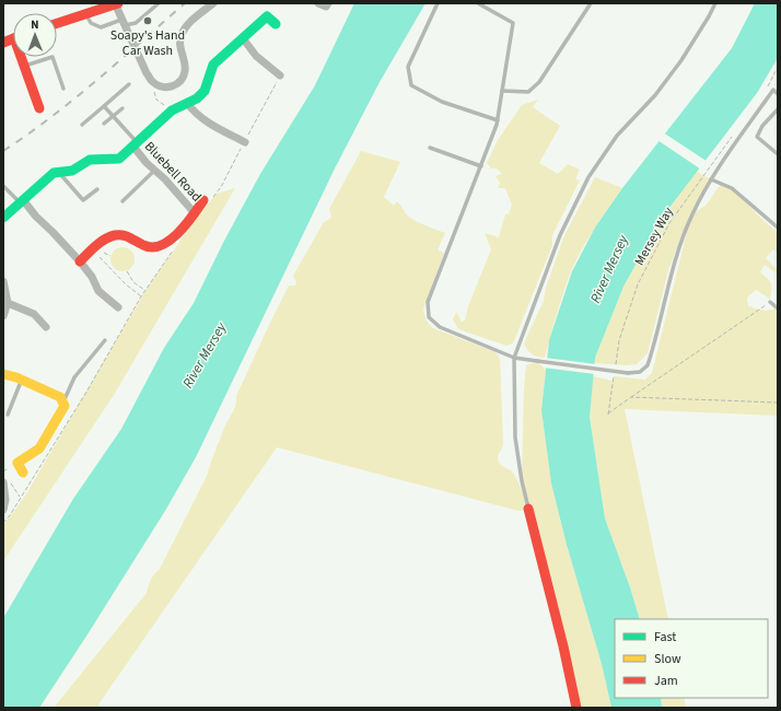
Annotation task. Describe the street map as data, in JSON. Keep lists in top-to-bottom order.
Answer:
{
  "streets": {
    "street": ["Bluebell Road"],
    "path": ["Mersey Way"]
  },
  "water": ["River Mersey"],
  "places": ["Soapy's Hand Car Wash"],
  "legend": ["Fast", "Slow", "Jam"],
  "north": "top"
}
